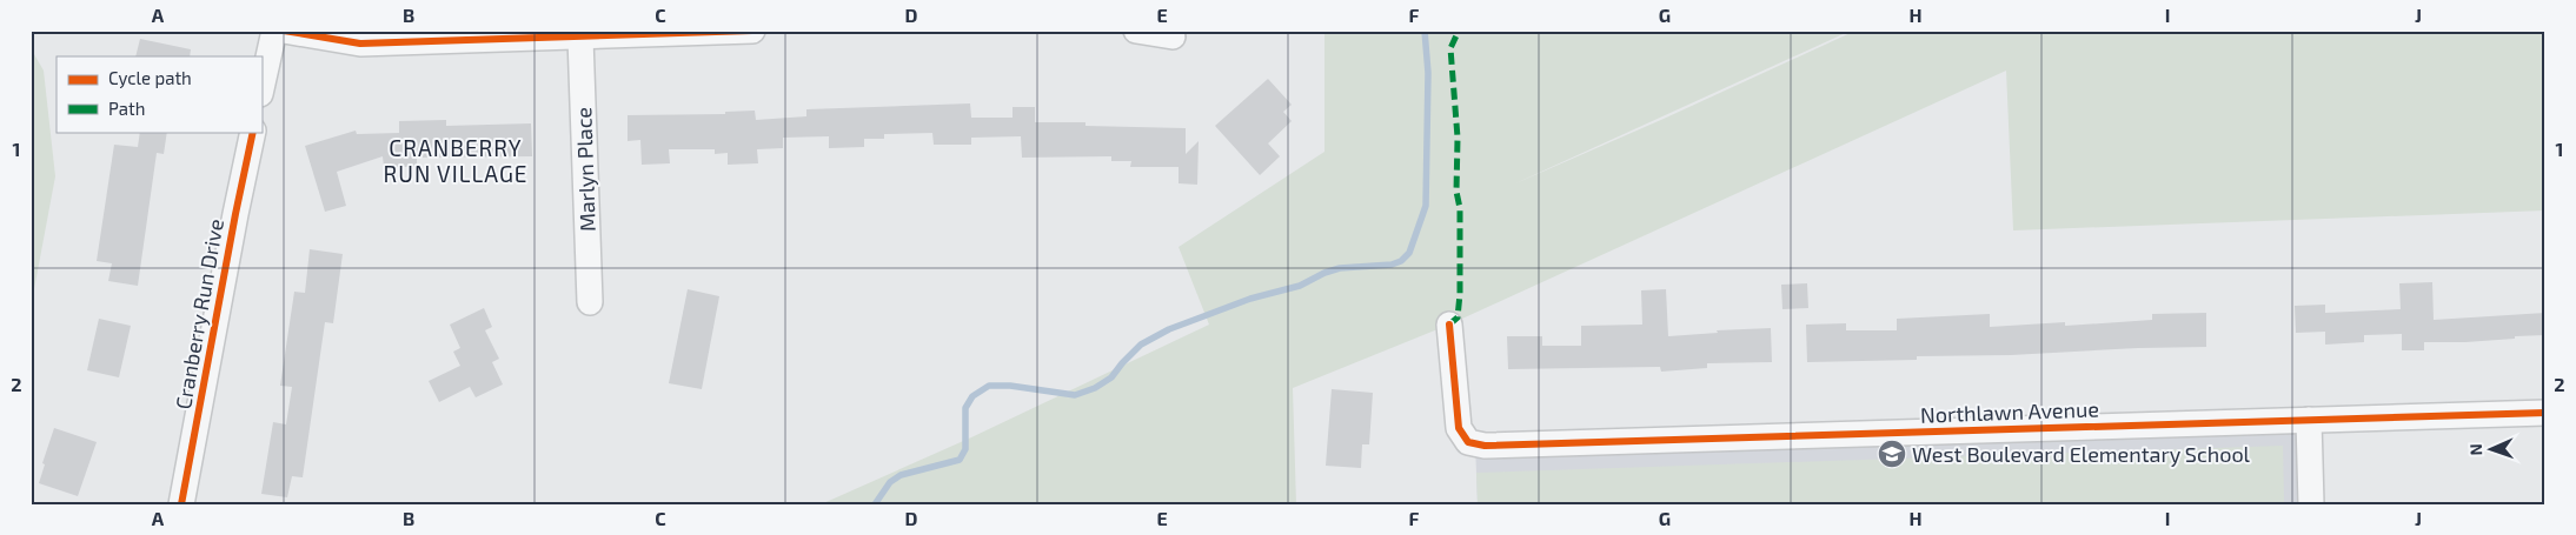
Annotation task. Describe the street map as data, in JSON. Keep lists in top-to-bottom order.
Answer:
{
  "streets": {
    "street": ["Marlyn Place", "Cranberry Run Drive", "Northlawn Avenue"]
  },
  "districts": ["CRANBERRY RUN VILLAGE"],
  "places": {
    "school or university": ["West Boulevard Elementary School"]
  },
  "legend": ["Cycle path", "Path"],
  "north": "left",
  "grid": {
    "columns": [
      "A",
      "B",
      "C",
      "D",
      "E",
      "F",
      "G",
      "H",
      "I",
      "J"
    ],
    "rows": ["1", "2"]
  }
}
